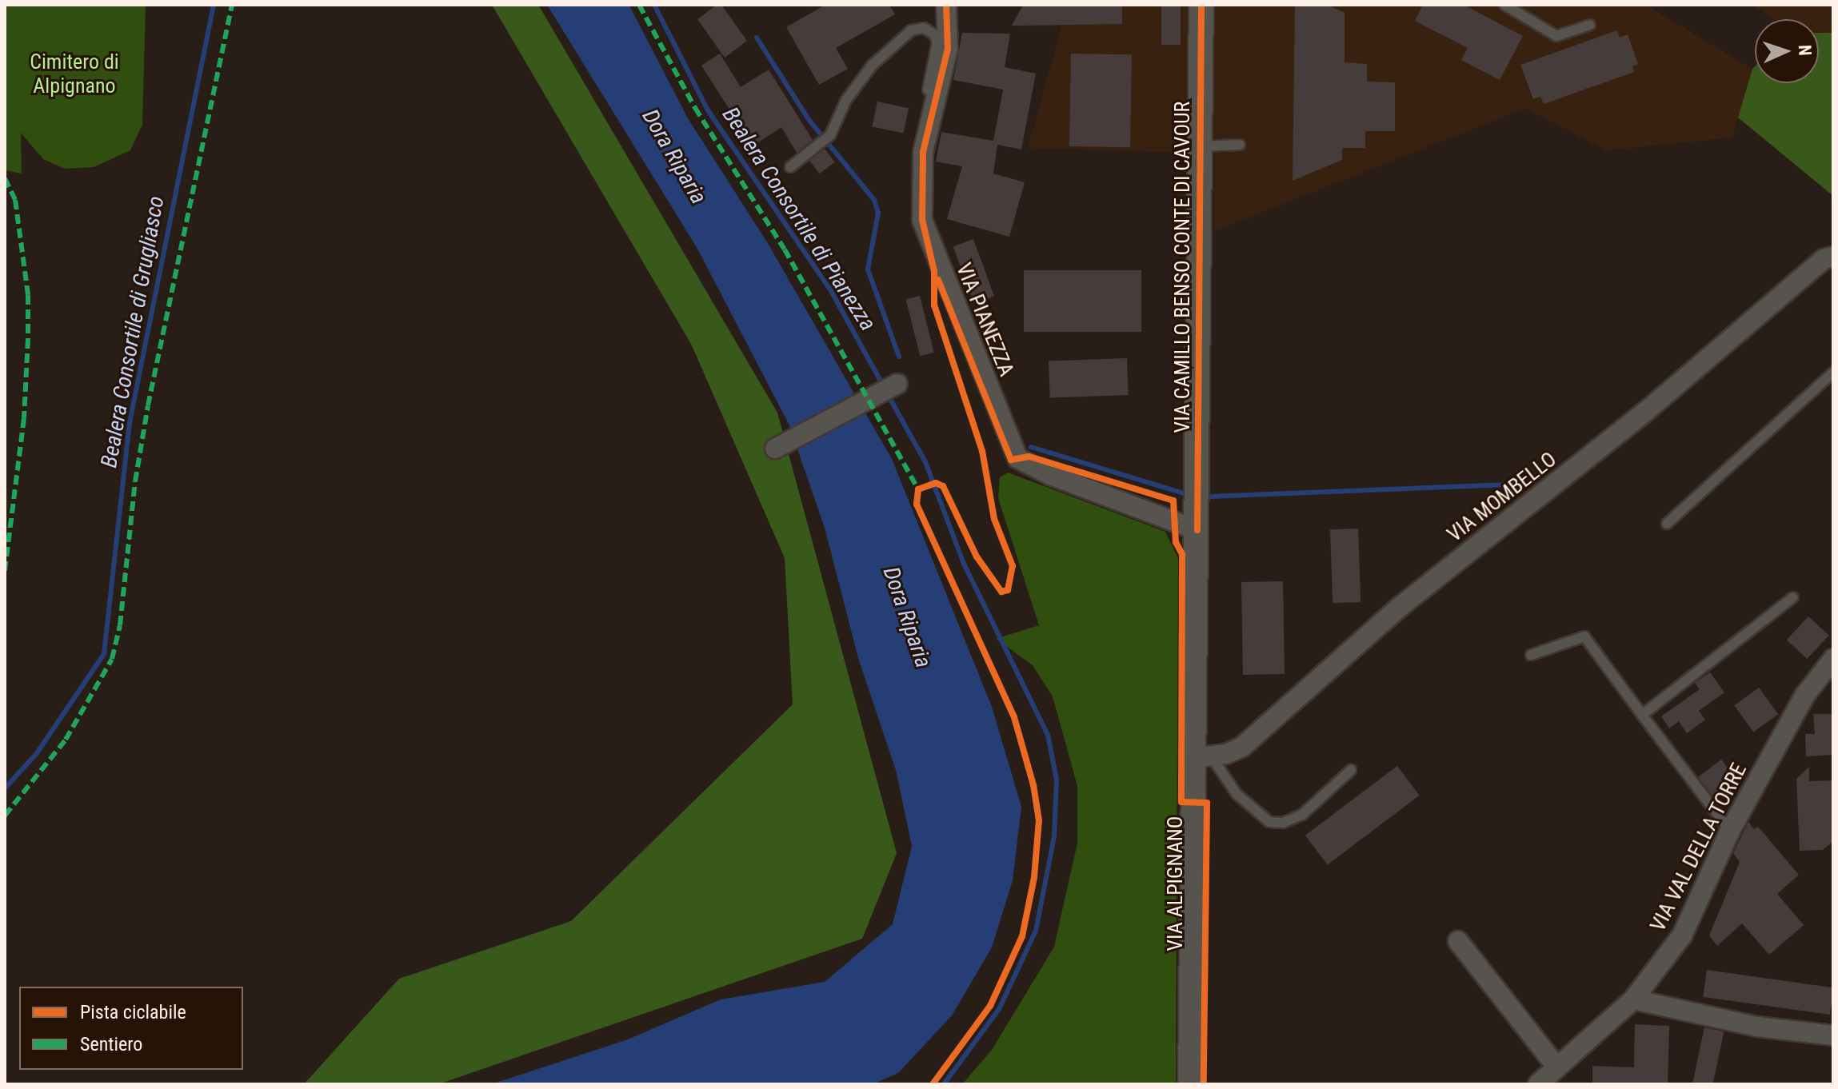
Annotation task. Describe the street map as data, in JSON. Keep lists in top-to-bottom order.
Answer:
{
  "streets": {
    "street": [
      "VIA CAMILLO BENSO CONTE DI CAVOUR",
      "VIA PIANEZZA",
      "VIA MOMBELLO",
      "VIA VAL DELLA TORRE",
      "VIA ALPIGNANO"
    ]
  },
  "crossings": [
    ["VIA CAMILLO BENSO CONTE DI CAVOUR", "VIA PIANEZZA"],
    ["VIA CAMILLO BENSO CONTE DI CAVOUR", "VIA ALPIGNANO"],
    ["VIA PIANEZZA", "VIA ALPIGNANO"],
    ["VIA MOMBELLO", "VIA ALPIGNANO"]
  ],
  "water": ["Dora Riparia", "Bealera Consortile di Pianezza", "Bealera Consortile di Grugliasco"],
  "parks": ["Cimitero di Alpignano"],
  "legend": ["Pista ciclabile", "Sentiero"],
  "north": "right"
}
